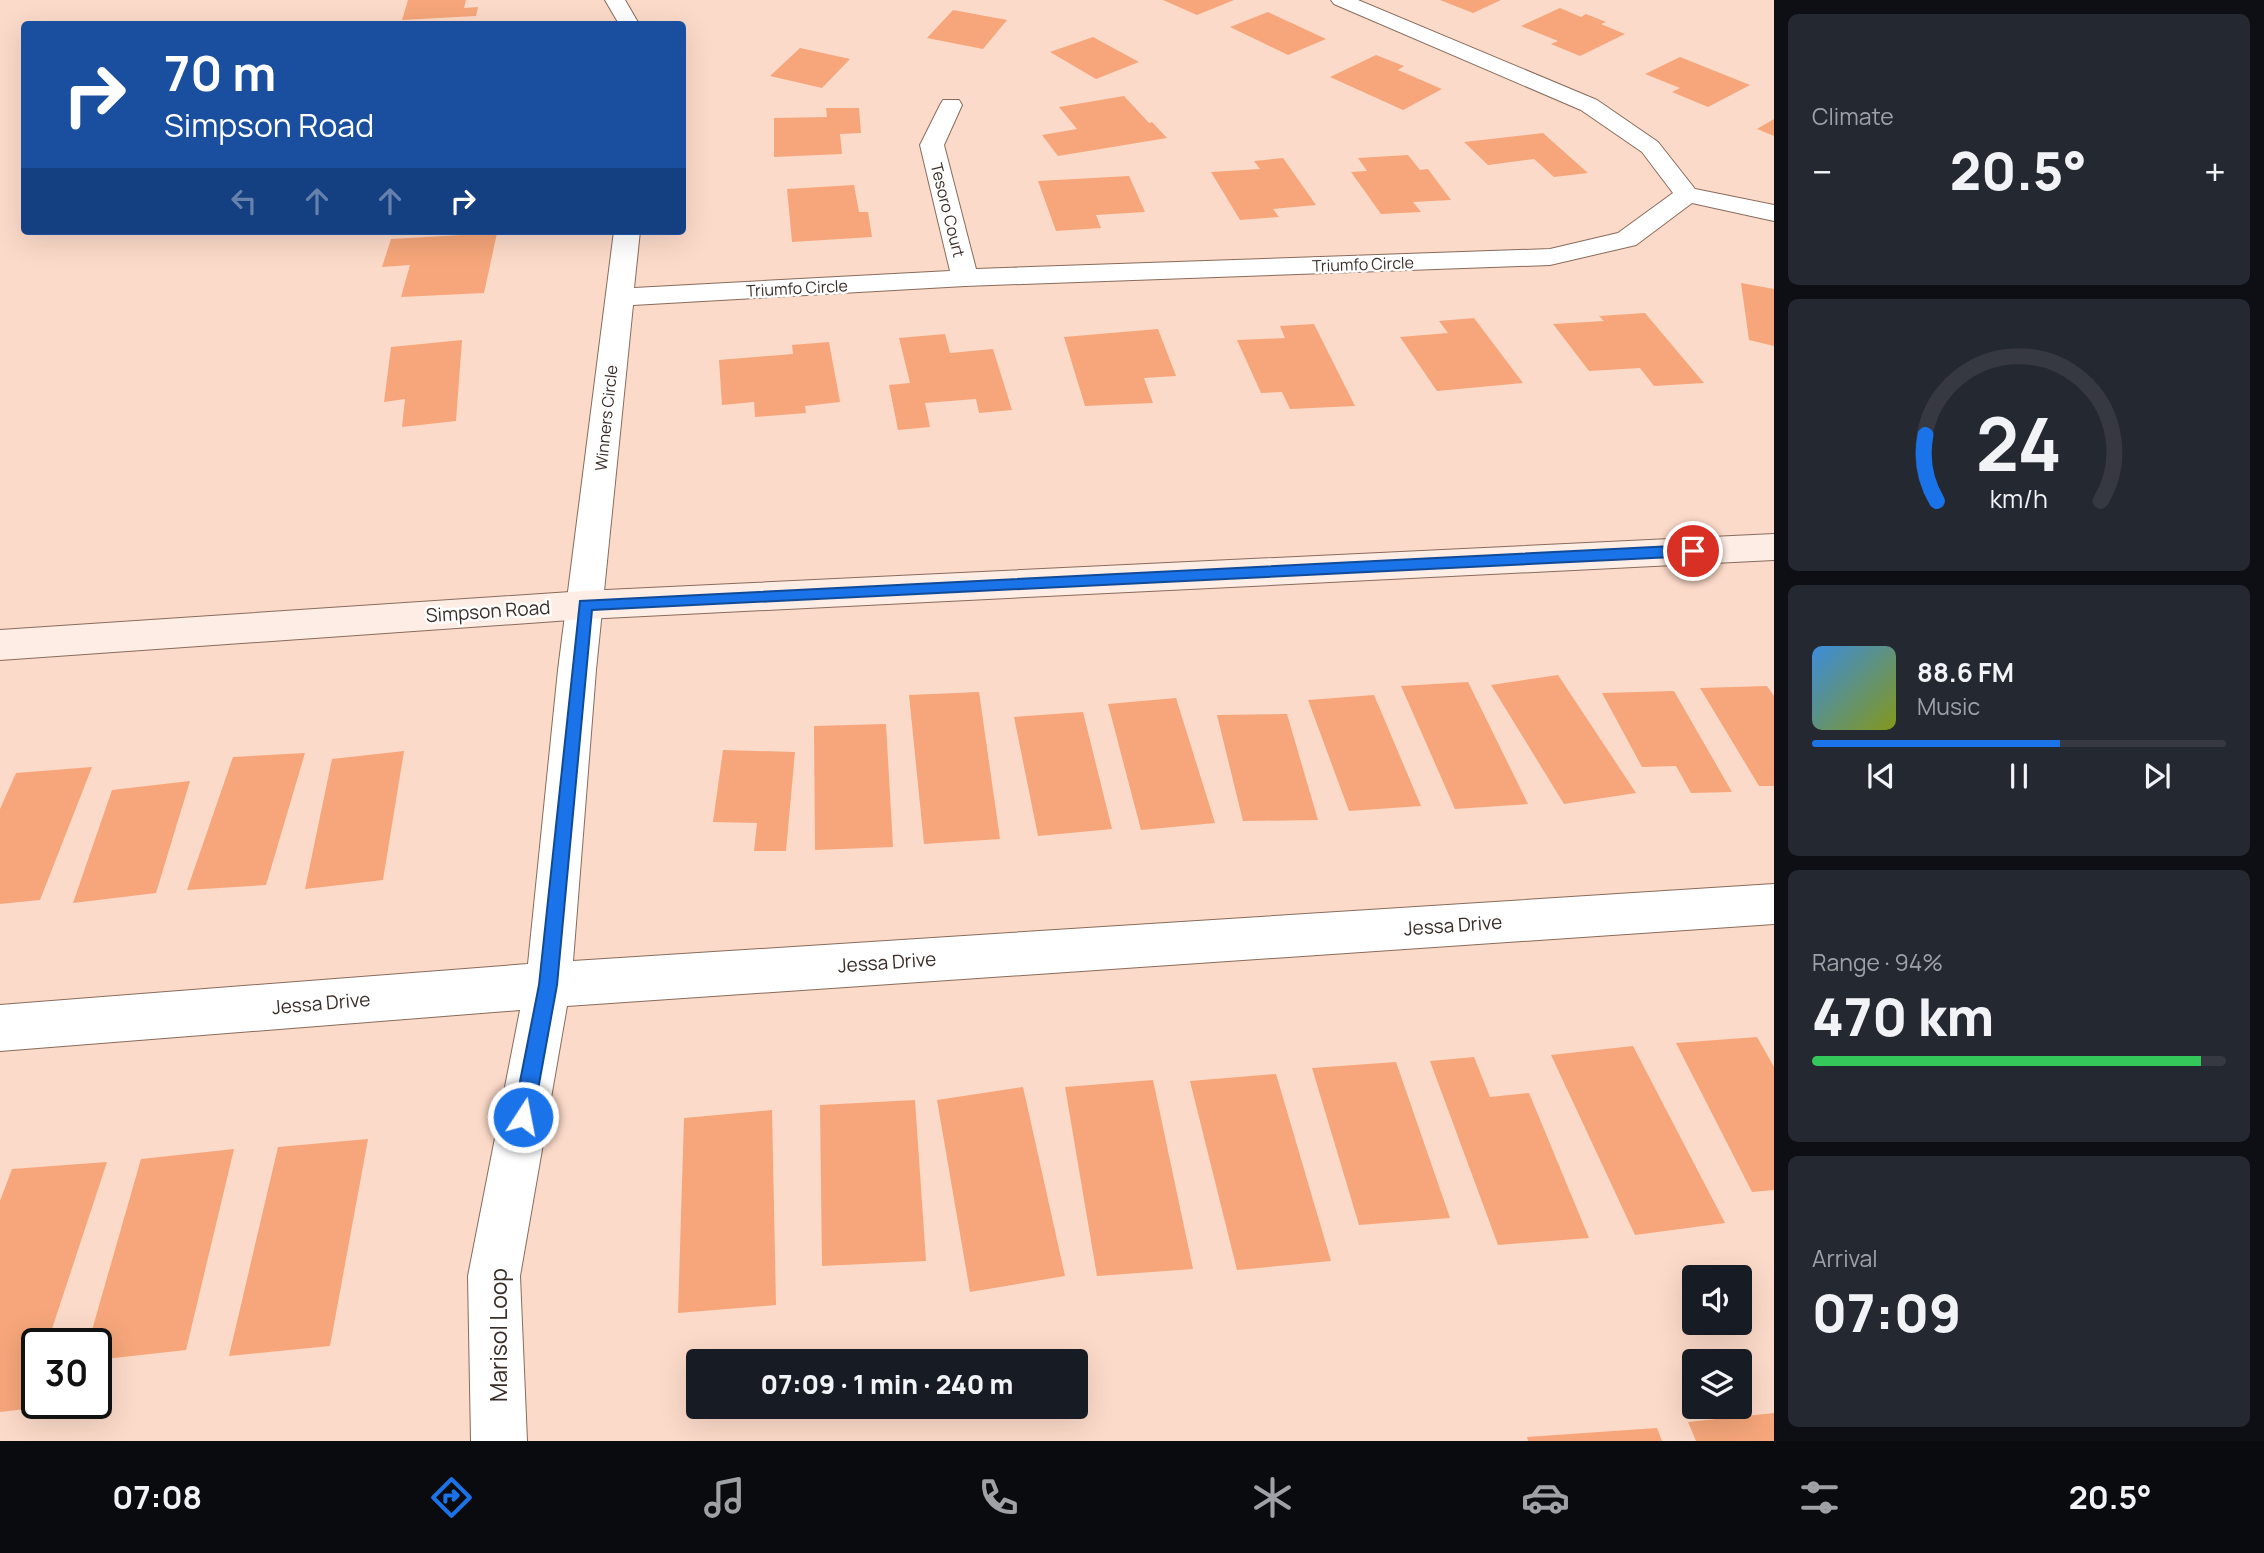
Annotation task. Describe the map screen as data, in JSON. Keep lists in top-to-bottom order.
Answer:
{
  "streets": {
    "main road": ["Simpson Road"],
    "street": [
      "Tesoro Court",
      "Triumfo Circle",
      "Winners Circle",
      "Jessa Drive",
      "Marisol Loop"
    ]
  },
  "crossings": [
    ["Tesoro Court", "Triumfo Circle"],
    ["Triumfo Circle", "Winners Circle"],
    ["Winners Circle", "Simpson Road"],
    ["Winners Circle", "Marisol Loop"],
    ["Simpson Road", "Marisol Loop"],
    ["Jessa Drive", "Marisol Loop"]
  ],
  "page": {
    "tile": [
      "Climate",
      ["Range · 94%", "470 km"],
      ["Arrival", "07:09"]
    ],
    "turn": ["70 m", "Simpson Road"],
    "heat": ["−", "20.5°", "+"],
    "song": ["88.6 FM", "Music"],
    "limit": "30",
    "trip": "07:09 · 1 min · 240 m",
    "tabs": ["07:08", "20.5°"],
    "gauge": ["24", "km/h"]
  }
}
